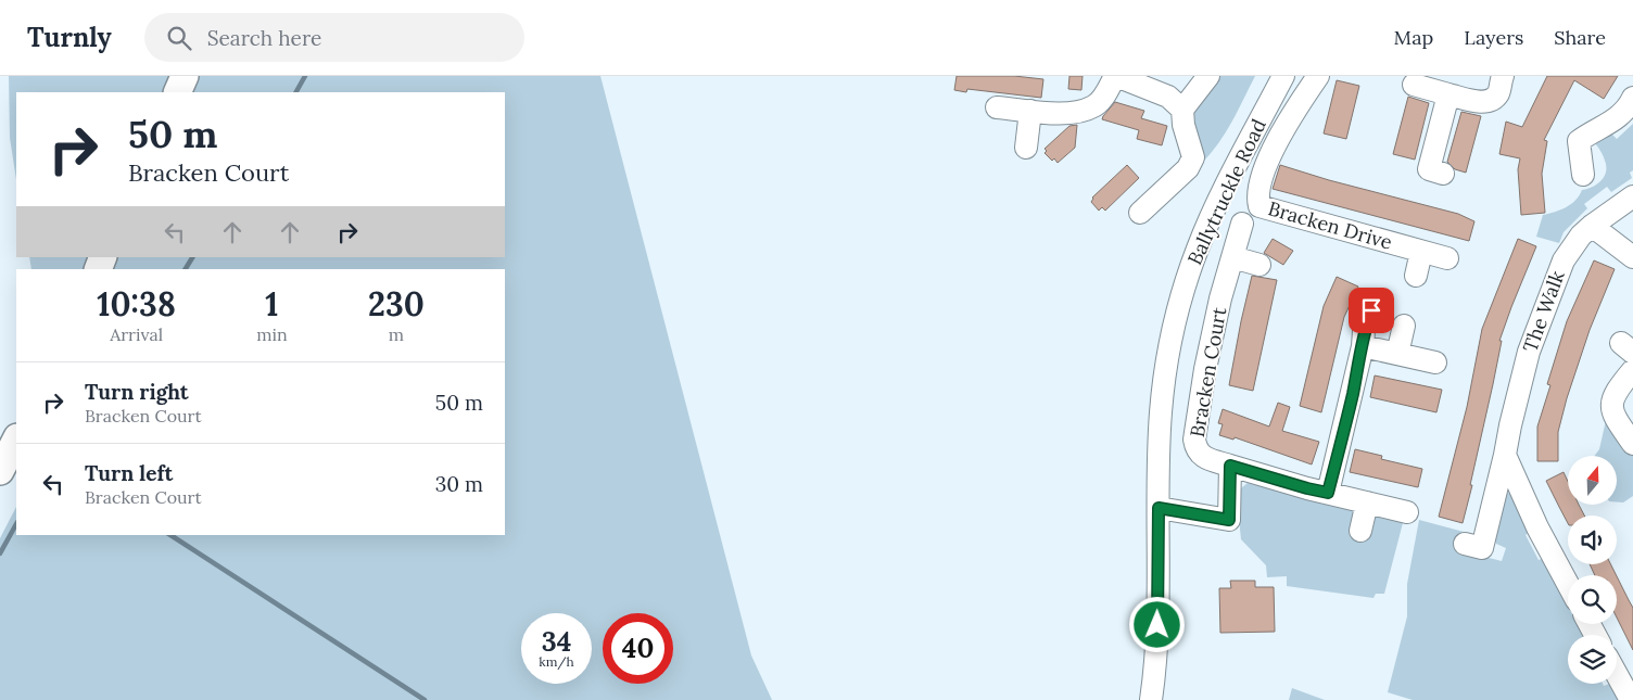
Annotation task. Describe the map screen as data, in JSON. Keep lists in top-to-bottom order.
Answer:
{
  "streets": {
    "street": [
      "Ballytruckle Road",
      "Bracken Drive",
      "The Walk",
      "Bracken Court"
    ]
  },
  "north": "top",
  "page": {
    "header": "Turnly",
    "search": "Search here",
    "nav": ["Map", "Layers", "Share"],
    "turn": ["50 m", "Bracken Court"],
    "eta": [
      "10:38",
      "Arrival",
      "1",
      "min",
      "230",
      "m"
    ],
    "list": [
      {
        "name": "Turn right",
        "note": "Bracken Court",
        "value": "50 m"
      },
      {
        "name": "Turn left",
        "note": "Bracken Court",
        "value": "30 m"
      }
    ],
    "speed": "34 km/h",
    "limit": "40"
  }
}
